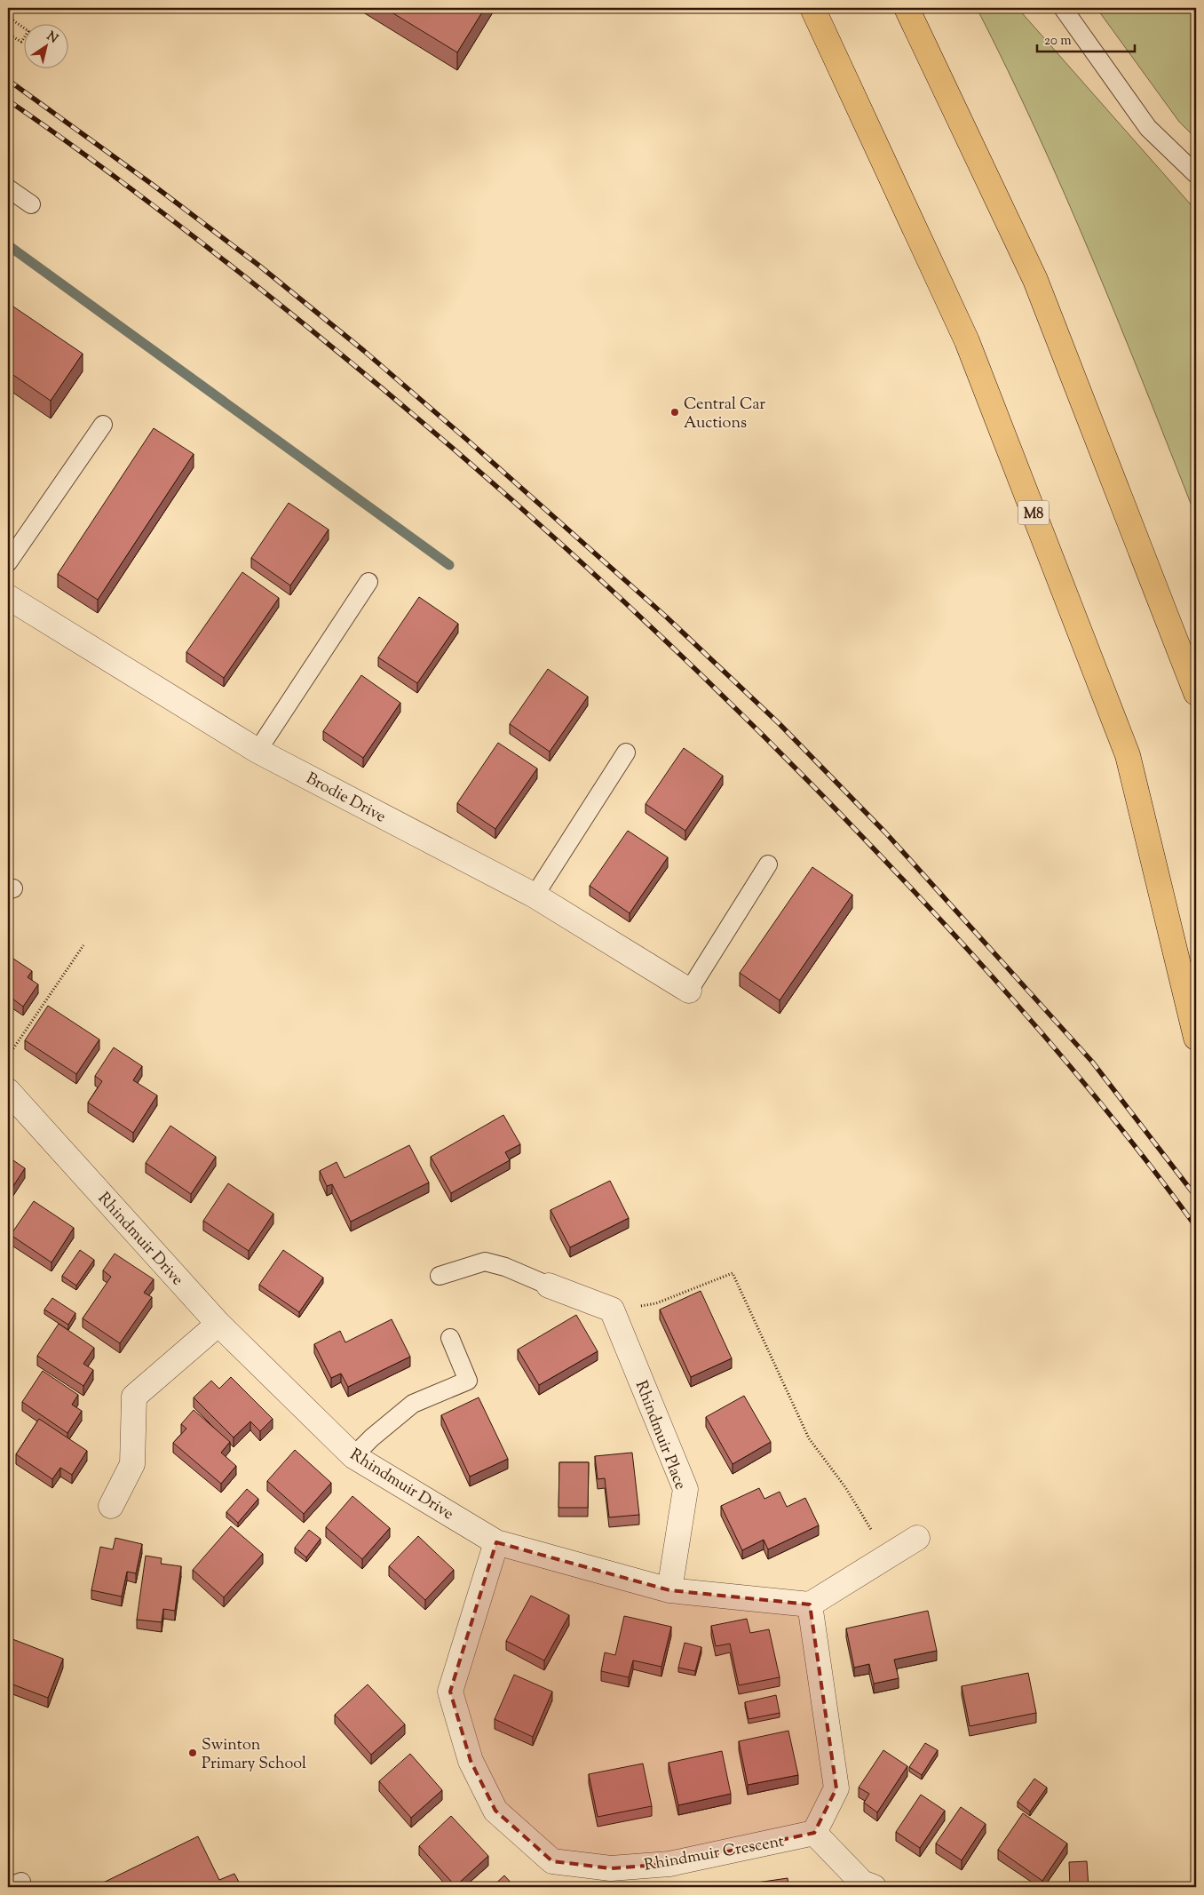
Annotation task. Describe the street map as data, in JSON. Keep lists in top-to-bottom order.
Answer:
{
  "streets": {
    "highway": ["M8"],
    "street": [
      "Brodie Drive",
      "Rhindmuir Drive",
      "Rhindmuir Place",
      "Rhindmuir Crescent"
    ]
  },
  "crossings": [
    ["Rhindmuir Drive", "Rhindmuir Place"],
    ["Rhindmuir Drive", "Rhindmuir Crescent"]
  ],
  "places": ["Central Car Auctions", "Swinton Primary School"],
  "scale_bar": "20 m",
  "north": "top right"
}
